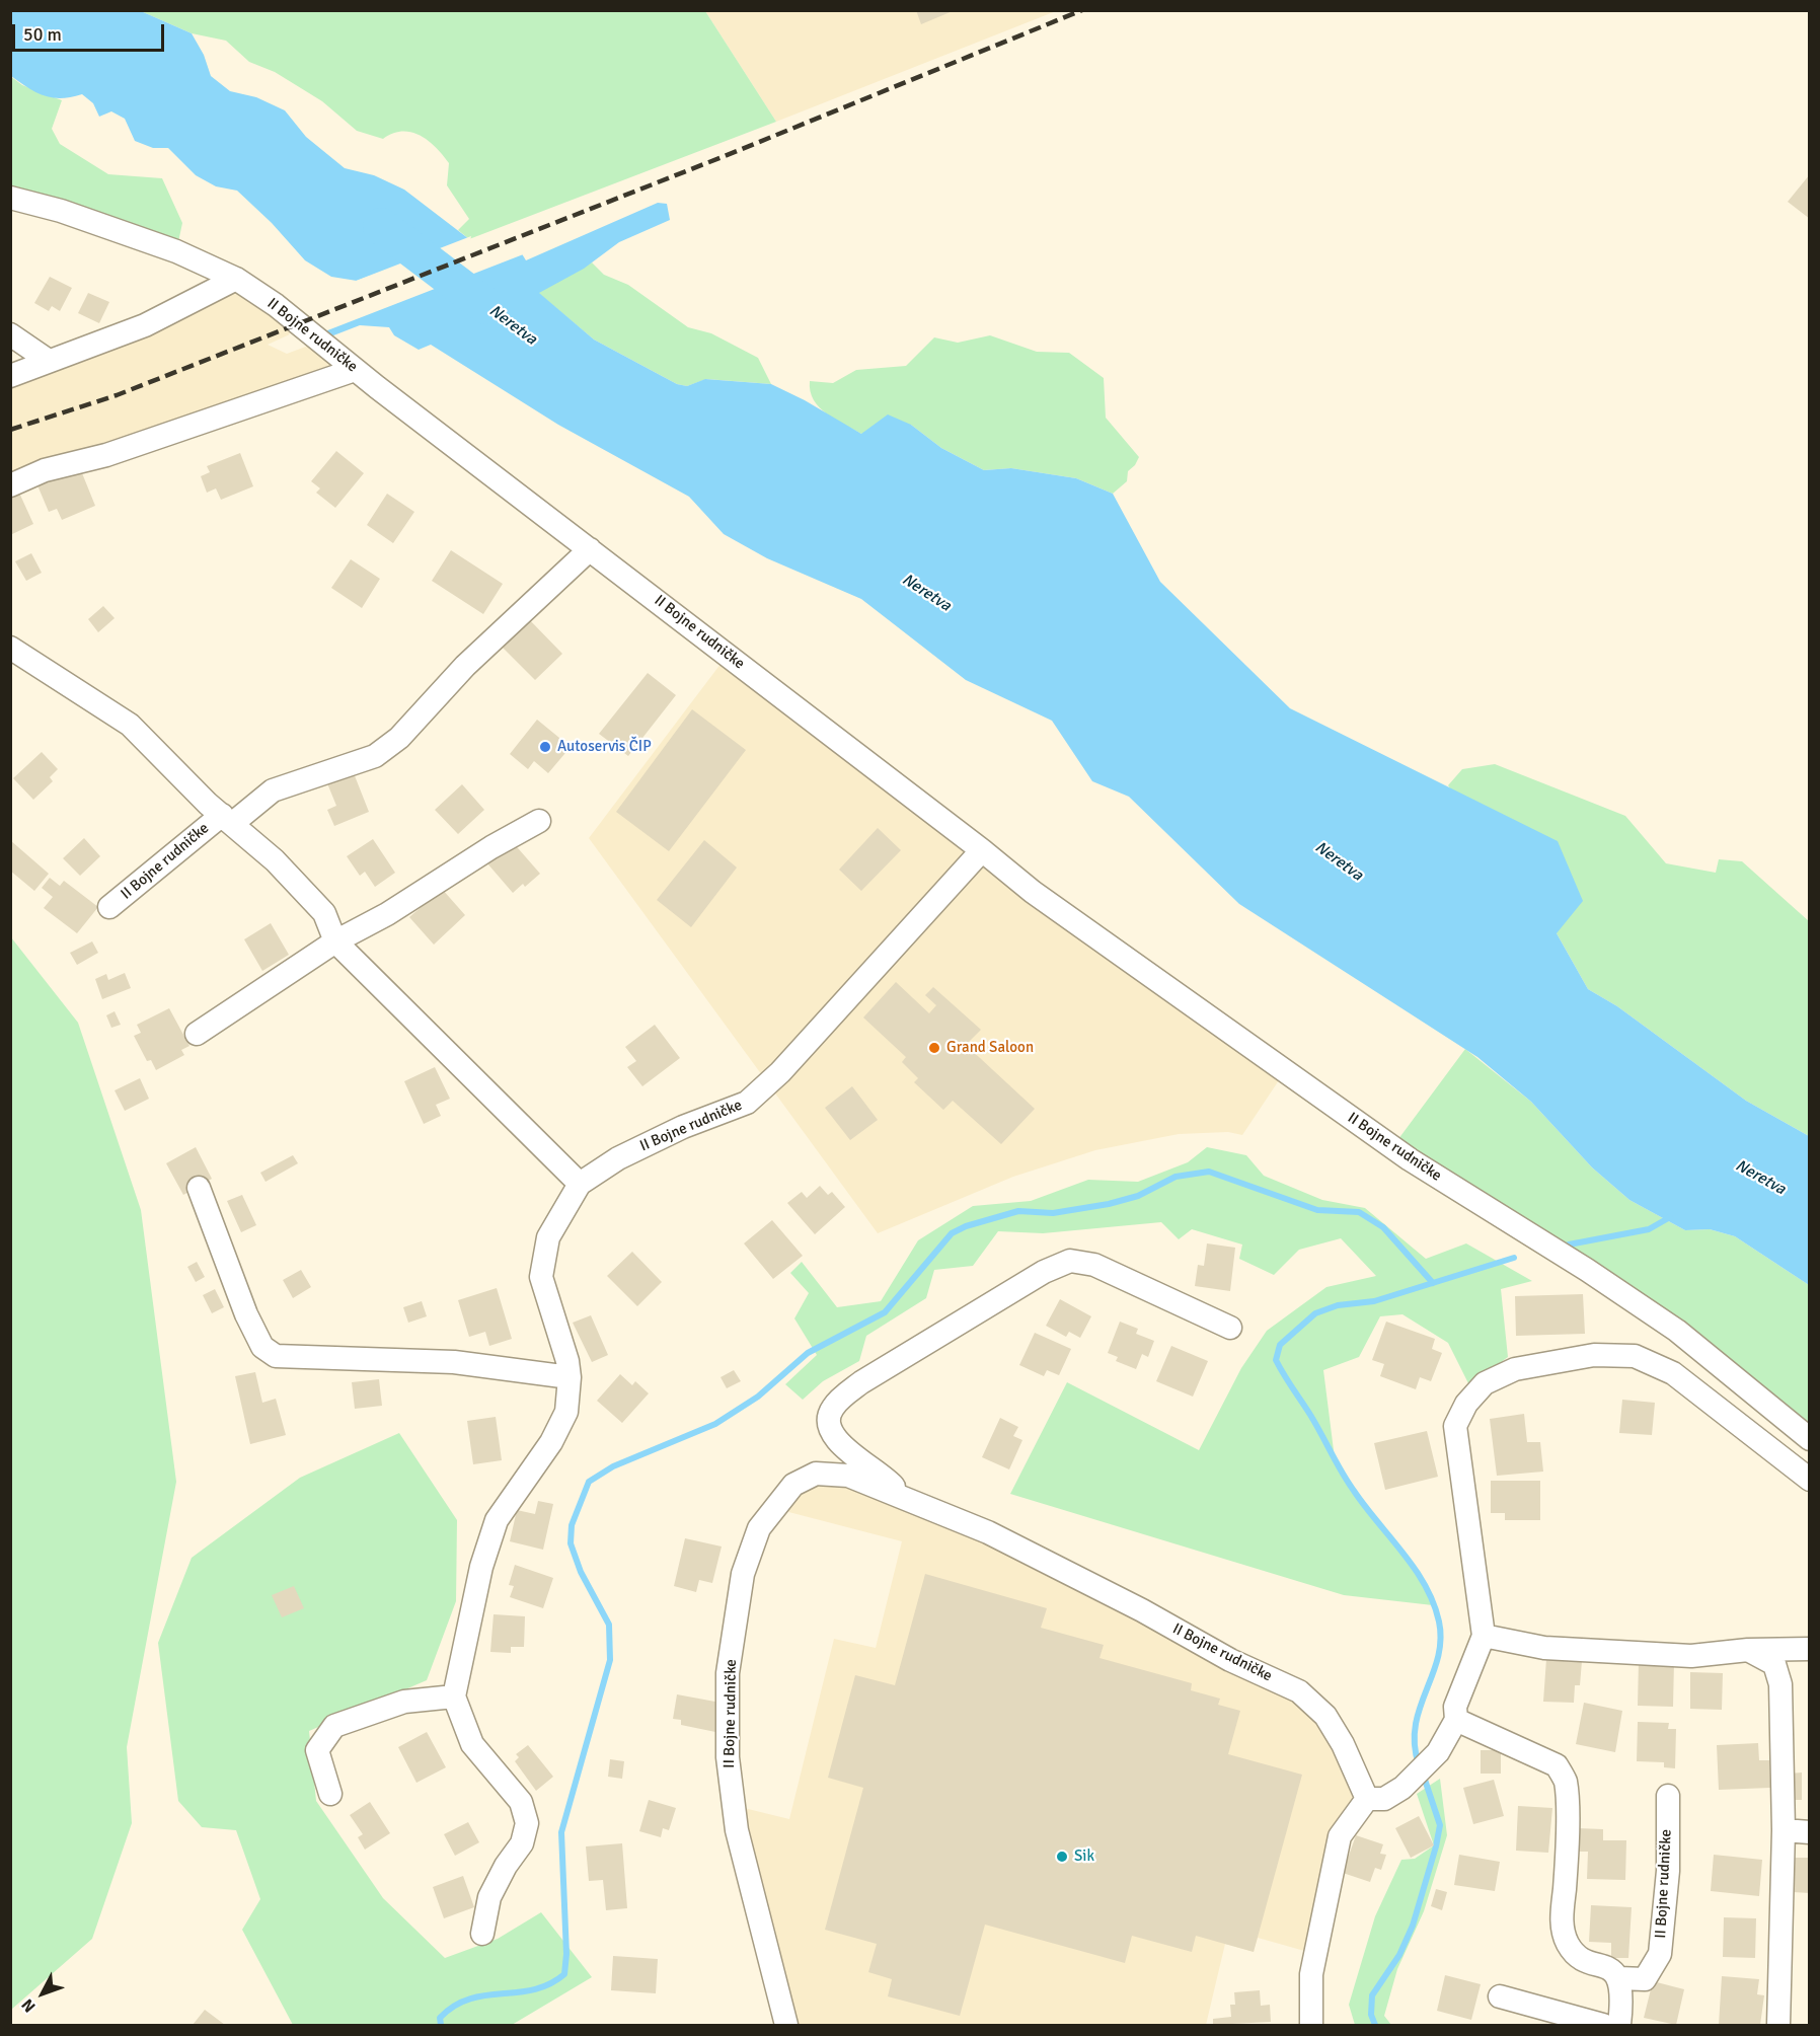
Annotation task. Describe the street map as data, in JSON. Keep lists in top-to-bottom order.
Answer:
{
  "streets": {
    "street": ["II Bojne rudničke"]
  },
  "water": ["Neretva"],
  "places": ["Autoservis ČIP", "Grand Saloon", "Sik"],
  "scale_bar": "50 m",
  "north": "bottom left"
}
